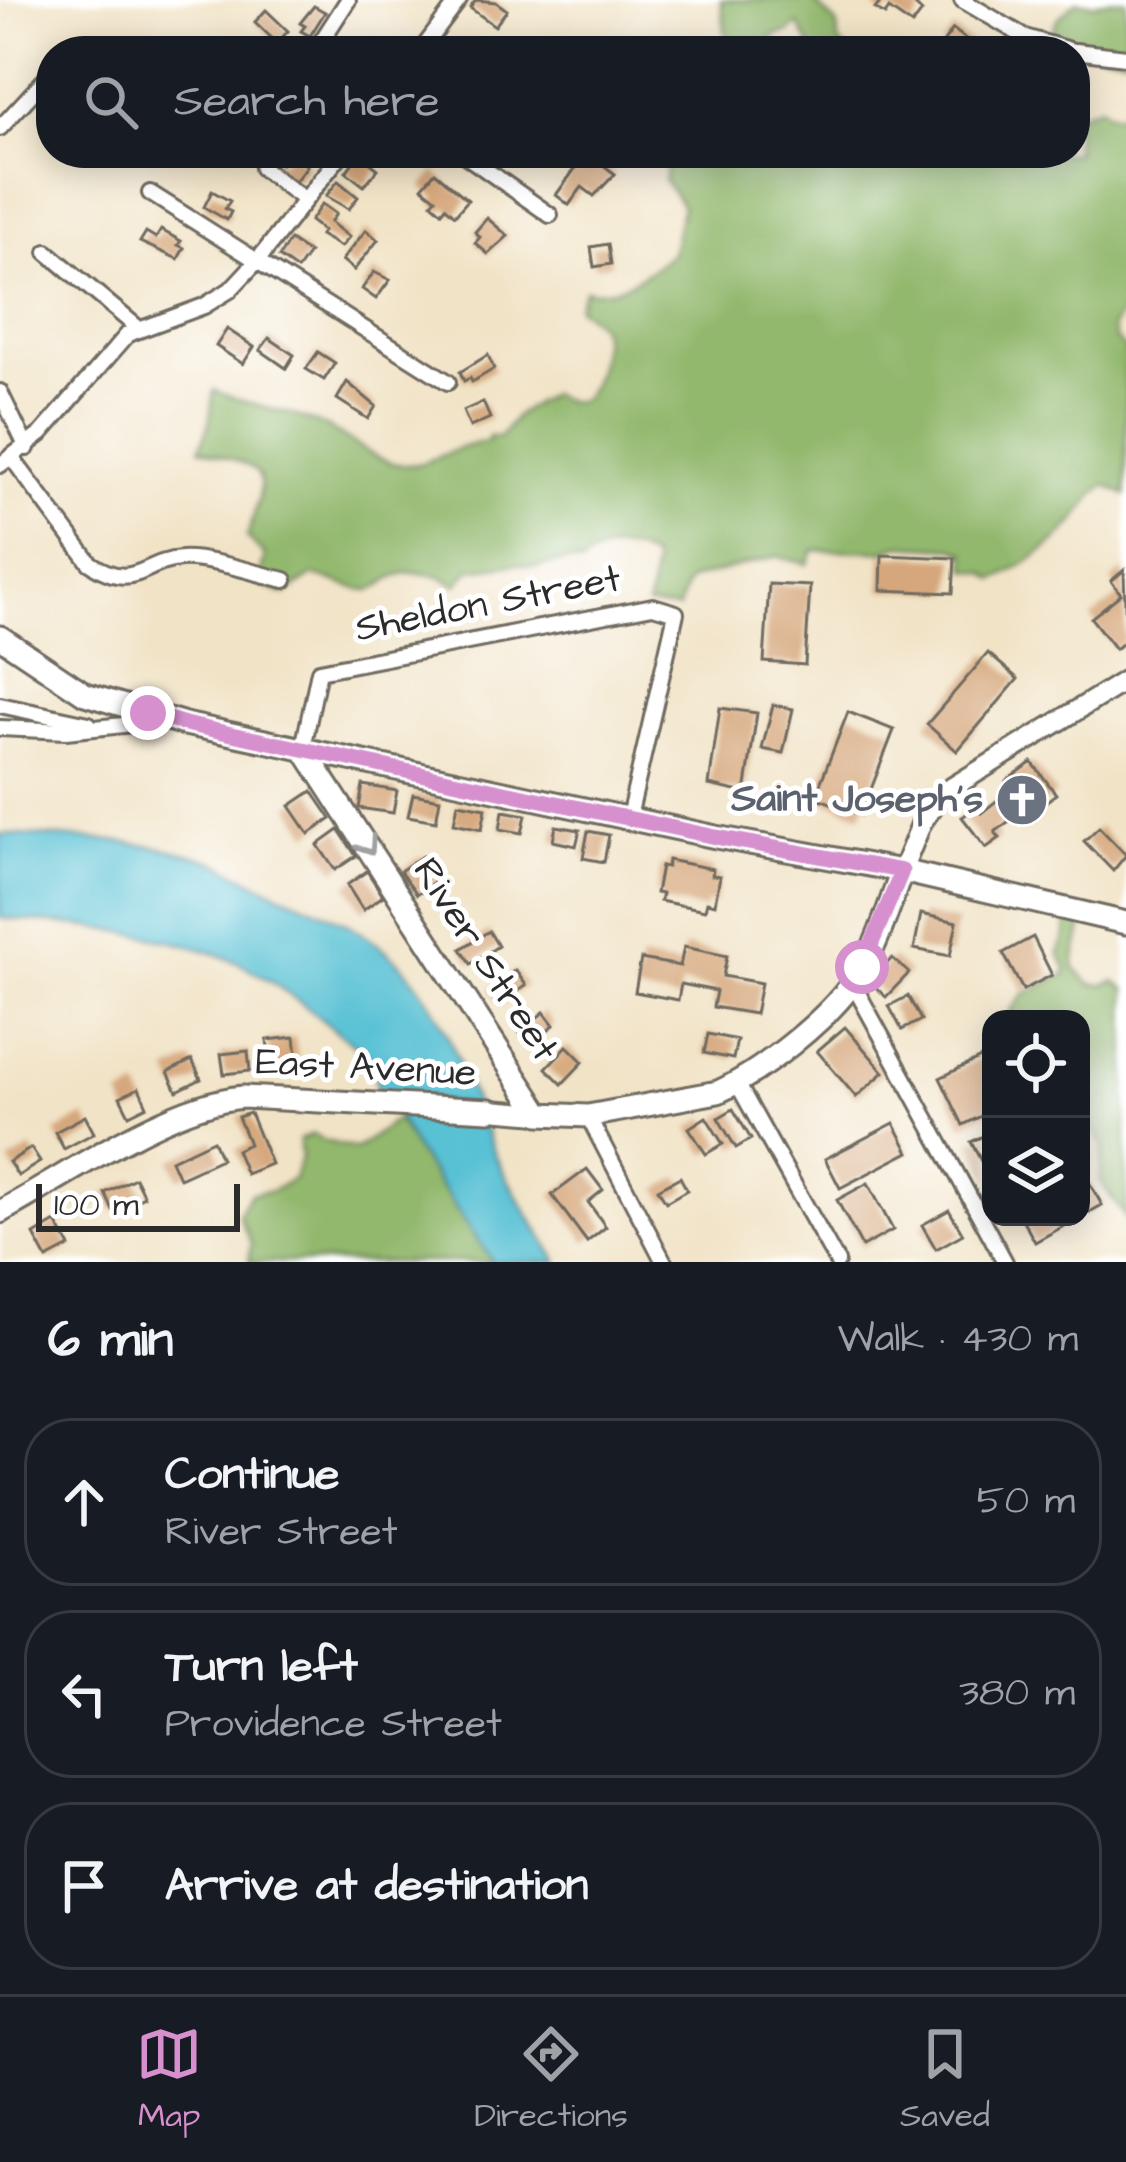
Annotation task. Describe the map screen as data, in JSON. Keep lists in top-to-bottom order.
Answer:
{
  "streets": {
    "main road": ["River Street", "East Avenue"],
    "street": ["Sheldon Street"]
  },
  "crossings": [
    ["Sheldon Street", "River Street"],
    ["River Street", "East Avenue"]
  ],
  "one_way": ["River Street"],
  "places": {
    "church": ["Saint Joseph's"]
  },
  "scale_bar": "100 m",
  "page": {
    "search": "Search here",
    "scale": "100 m",
    "heading": ["6 min", "Walk · 430 m"],
    "list": [
      ["Continue", "River Street", "50 m"],
      ["Turn left", "Providence Street", "380 m"],
      "Arrive at destination"
    ],
    "nav": ["Map", "Directions", "Saved"]
  }
}
